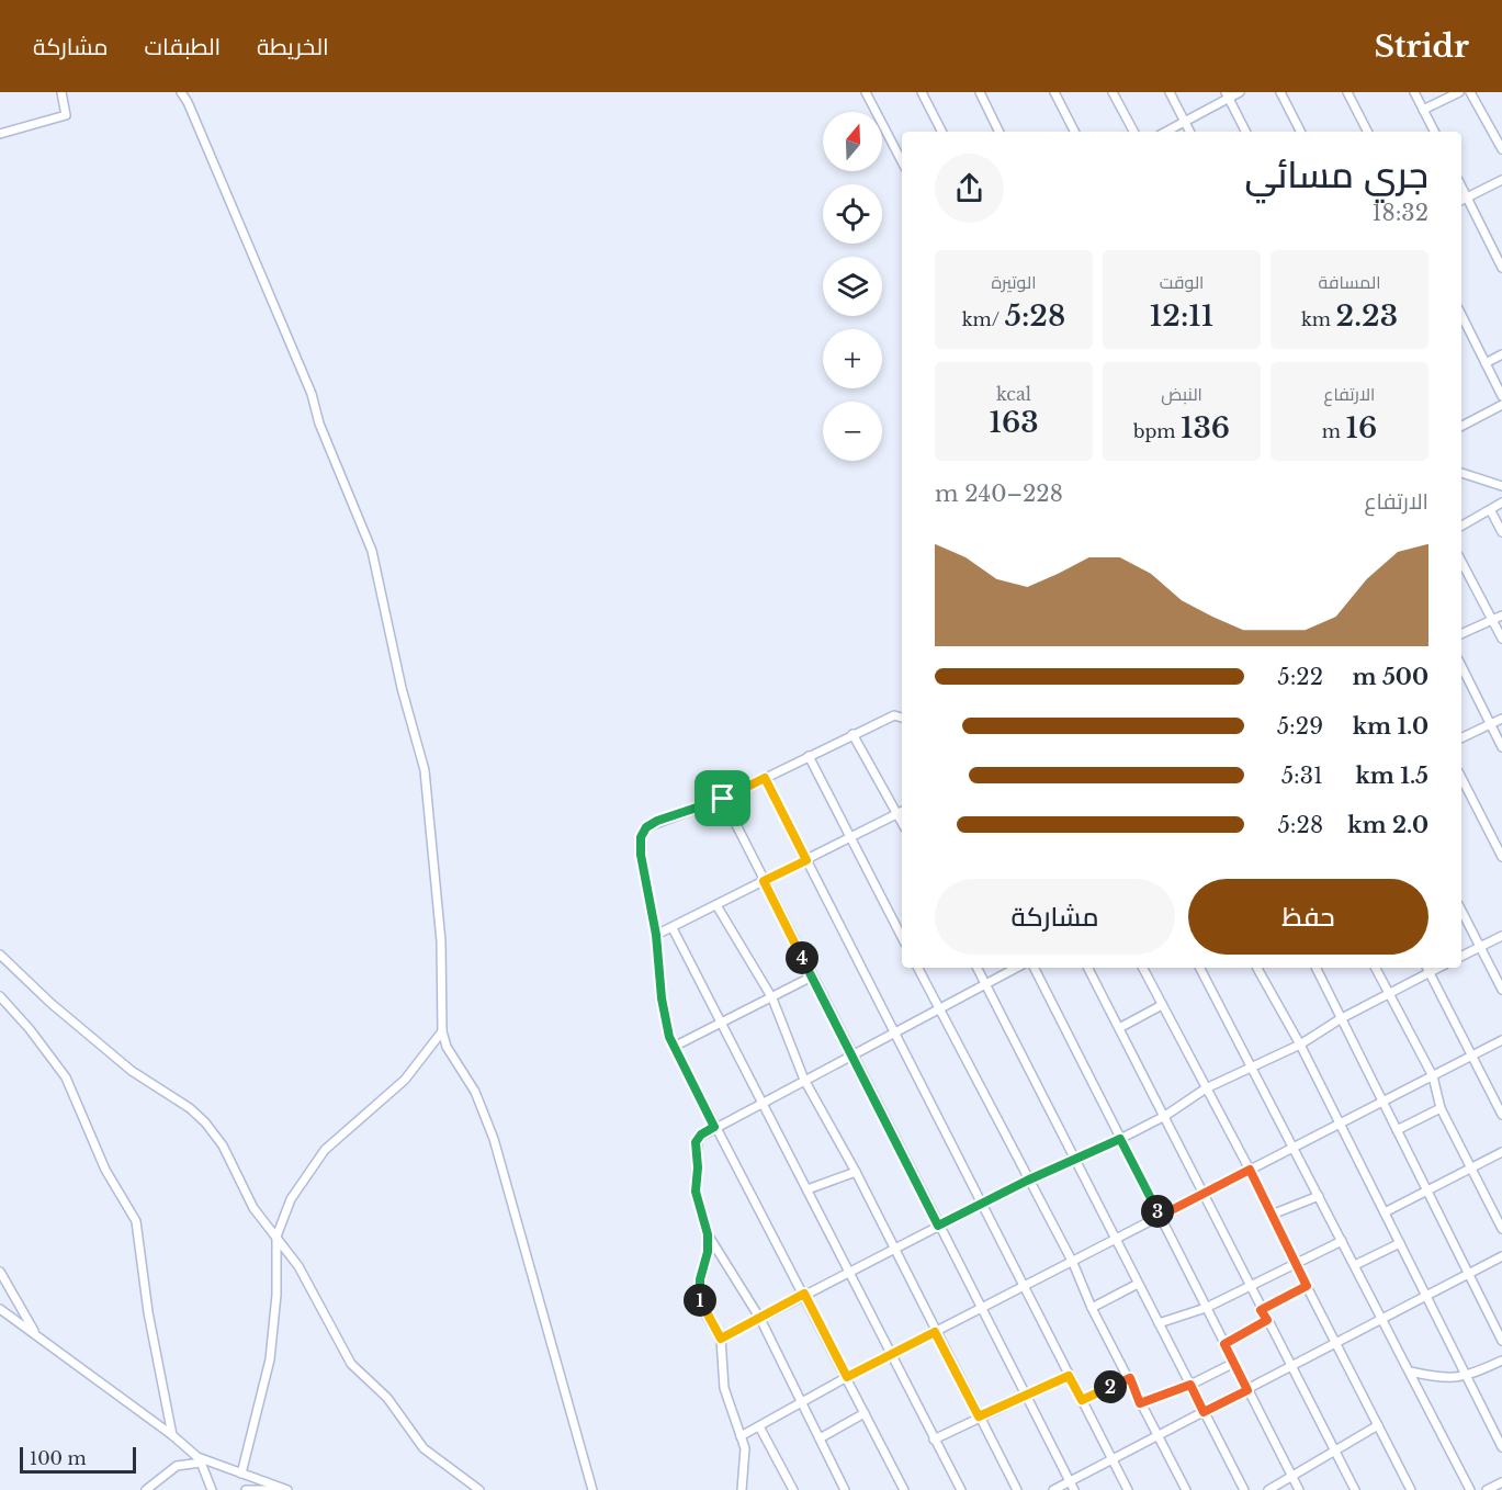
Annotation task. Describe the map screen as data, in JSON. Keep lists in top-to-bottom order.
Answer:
{
  "scale_bar": "100 m",
  "north": "top",
  "page": {
    "header": "Stridr",
    "nav": ["الخريطة", "الطبقات", "مشاركة"],
    "map_buttons": ["+", "−"],
    "heading": ["جري مسائي", "18:32"],
    "stats": [
      ["المسافة", "2.23 km"],
      ["الوقت", "12:11"],
      ["الوتيرة", "5:28 /km"],
      ["الارتفاع", "16 m"],
      ["النبض", "136 bpm"],
      ["kcal", "163"]
    ],
    "chart": ["الارتفاع", "228–240 m"],
    "list": [
      {
        "name": "500 m",
        "note": "5:22"
      },
      {
        "name": "1.0 km",
        "note": "5:29"
      },
      {
        "name": "1.5 km",
        "note": "5:31"
      },
      {
        "name": "2.0 km",
        "note": "5:28"
      }
    ],
    "buttons": ["حفظ", "مشاركة"],
    "pins": [
      "4",
      "3",
      "1",
      "2"
    ],
    "scale": "100 m"
  }
}
